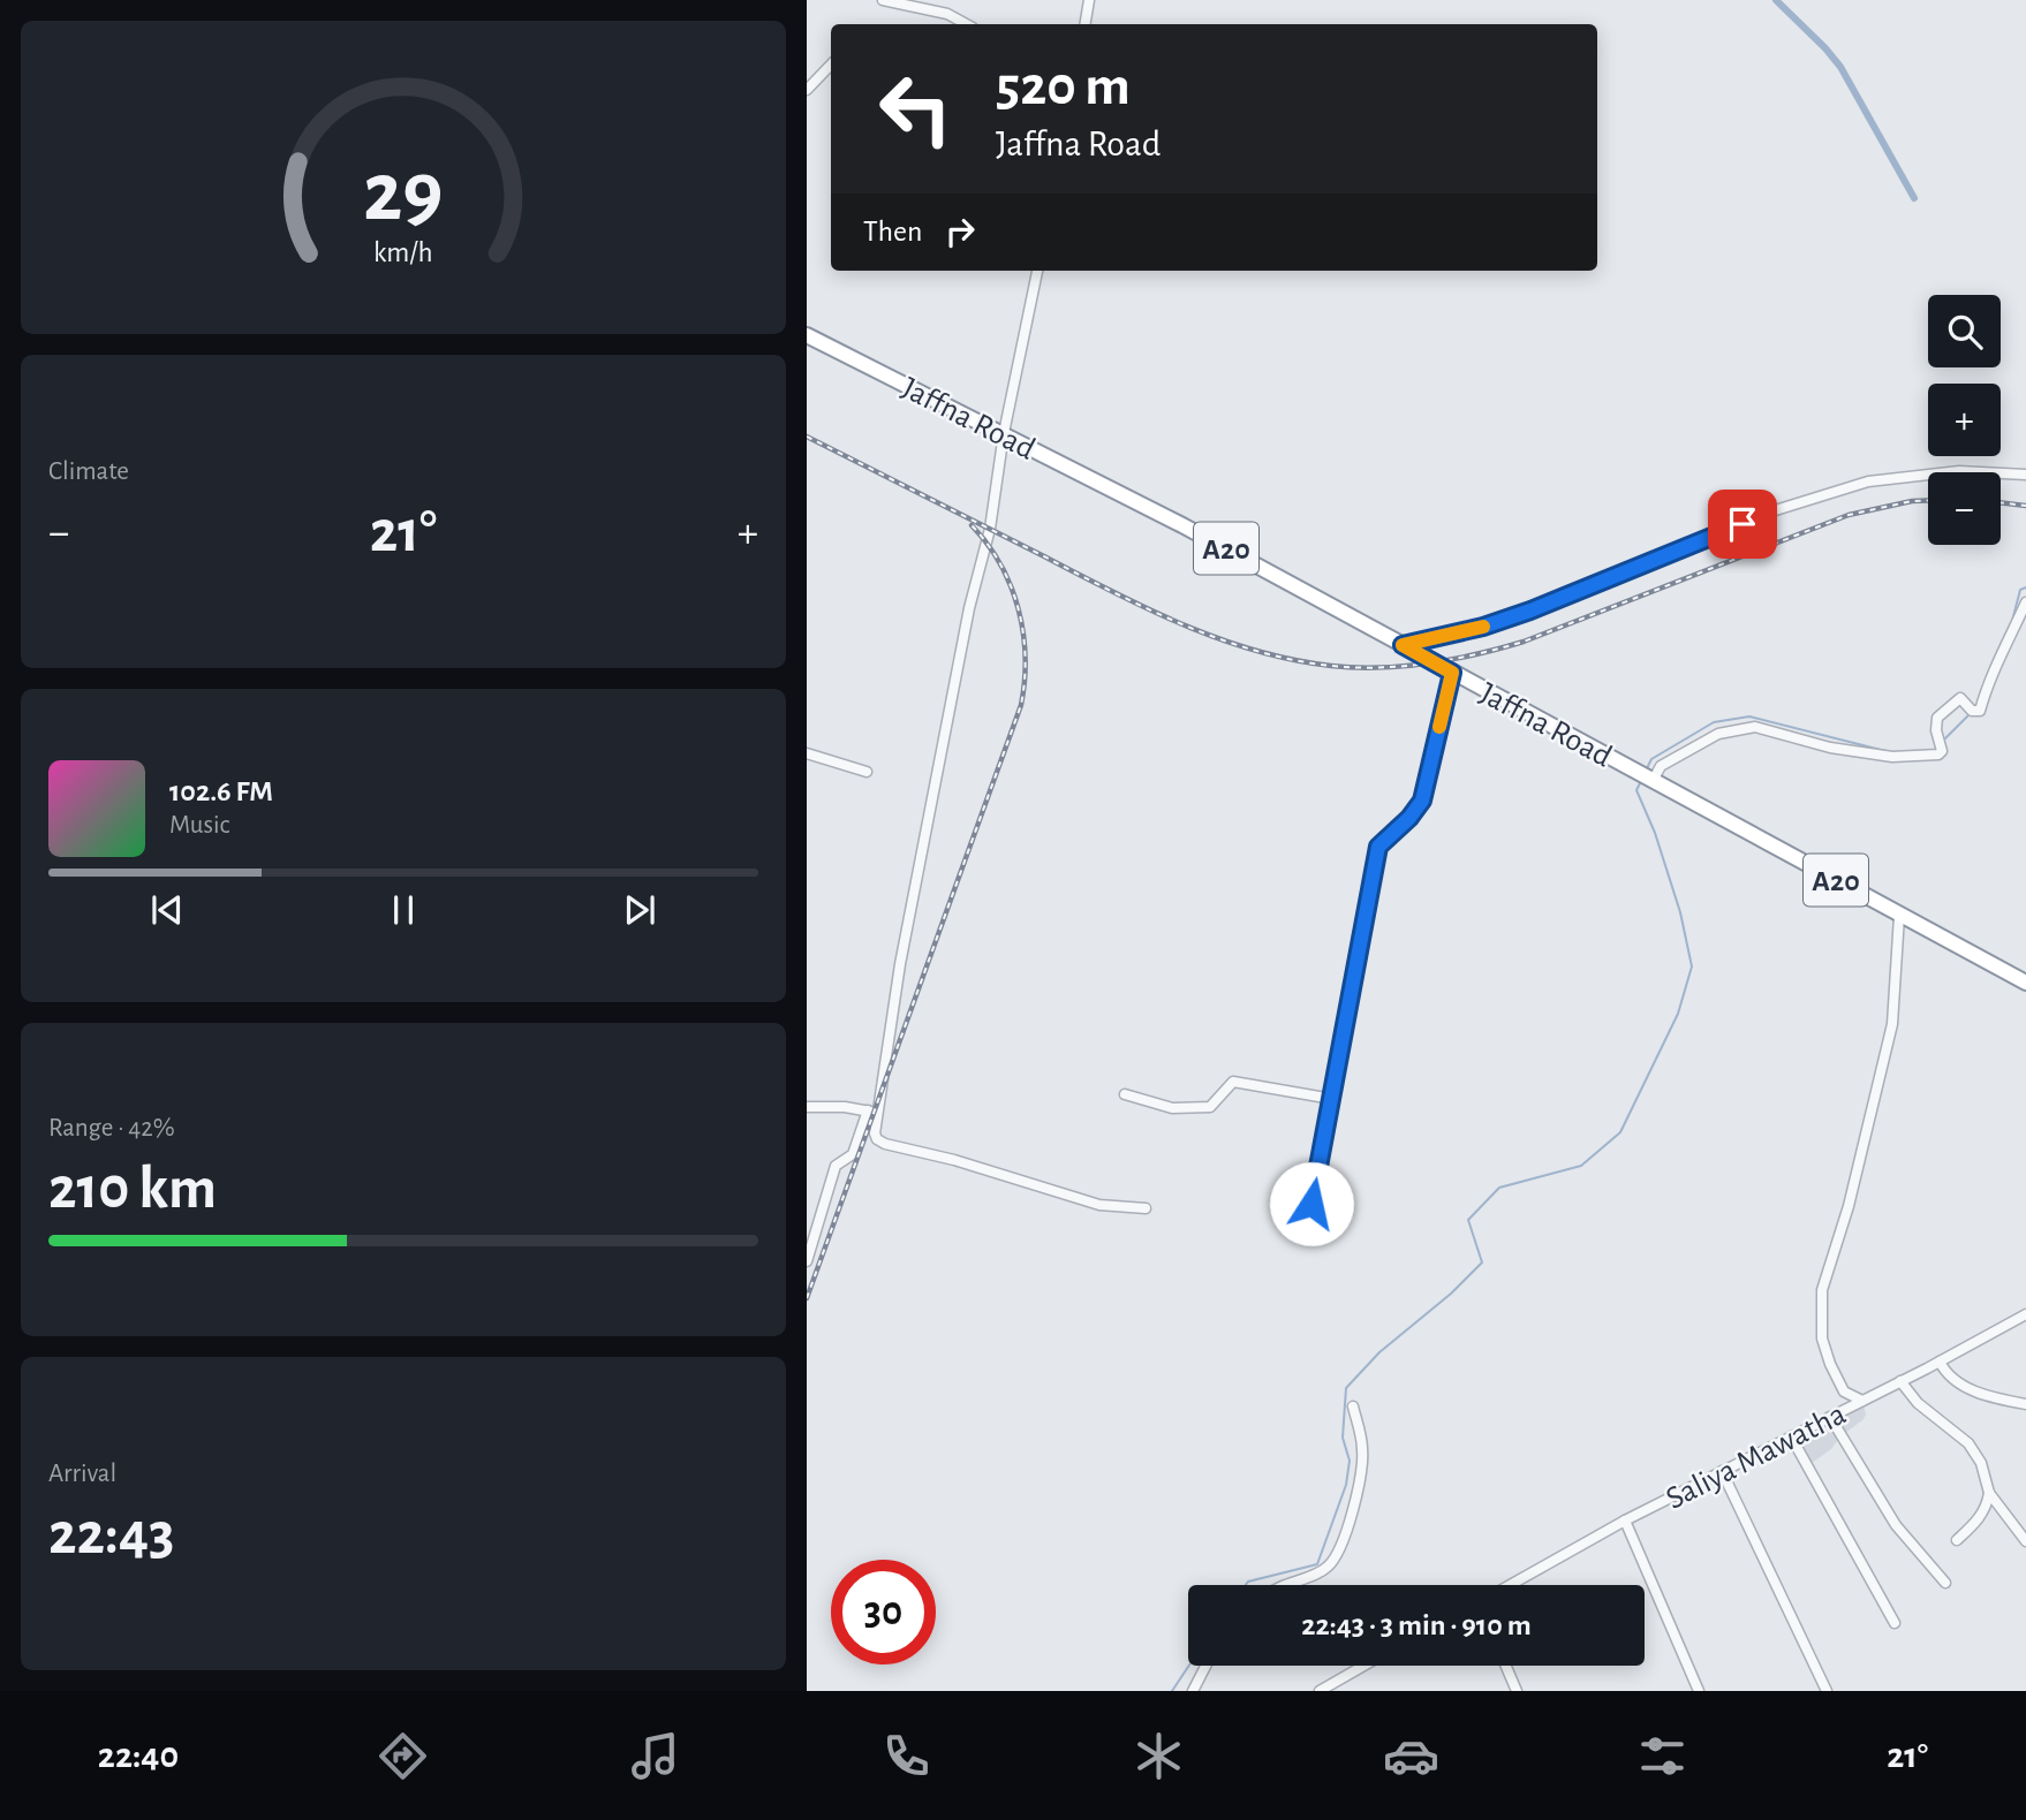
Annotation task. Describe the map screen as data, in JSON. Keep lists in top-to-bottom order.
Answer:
{
  "streets": {
    "highway": ["Jaffna Road", "A20"],
    "street": ["Saliya Mawatha"]
  },
  "page": {
    "turn": ["520 m", "Jaffna Road"],
    "then": "Then",
    "map_buttons": ["+", "−"],
    "tile": [
      "Climate",
      ["Range · 42%", "210 km"],
      ["Arrival", "22:43"]
    ],
    "heat": ["−", "21°", "+"],
    "song": ["102.6 FM", "Music"],
    "limit": "30",
    "trip": "22:43 · 3 min · 910 m",
    "tabs": ["22:40", "21°"],
    "gauge": ["29", "km/h"]
  }
}
